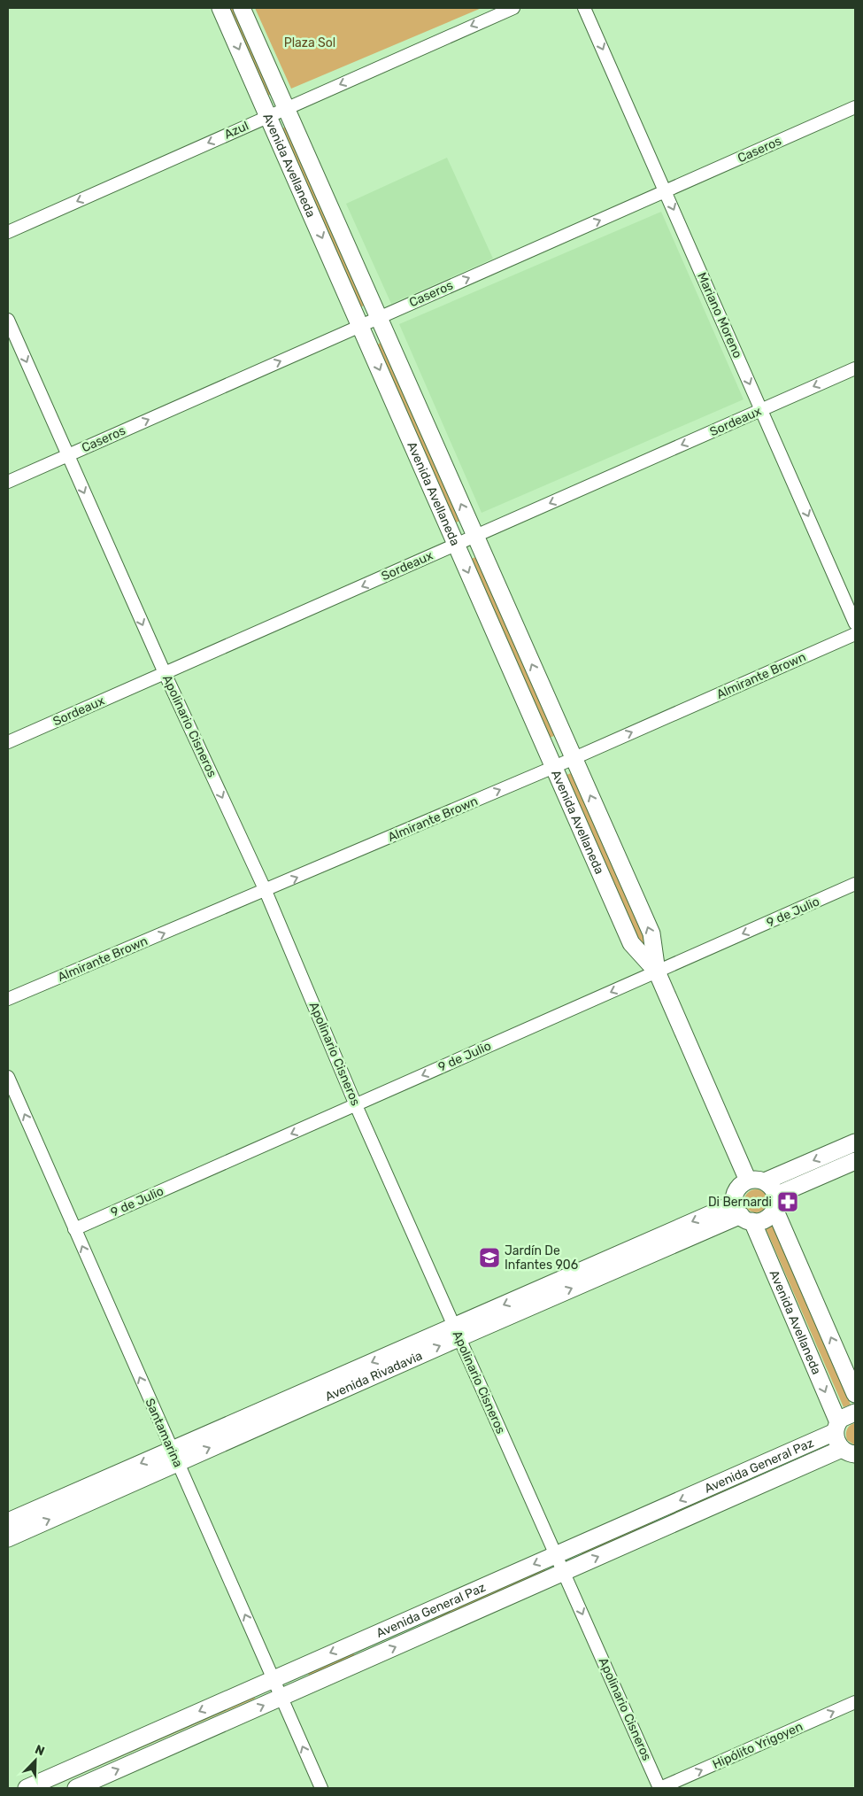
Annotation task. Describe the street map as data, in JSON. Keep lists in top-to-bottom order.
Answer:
{
  "streets": {
    "main road": ["Avenida Avellaneda", "Avenida Rivadavia", "Avenida General Paz"],
    "street": [
      "Azul",
      "Caseros",
      "Mariano Moreno",
      "Sordeaux",
      "Almirante Brown",
      "Apolinario Cisneros",
      "9 de Julio",
      "Santamarina",
      "Hipólito Yrigoyen"
    ]
  },
  "crossings": [
    ["Azul", "Avenida Avellaneda"],
    ["Caseros", "Avenida Avellaneda"],
    ["Caseros", "Mariano Moreno"],
    ["Caseros", "Apolinario Cisneros"],
    ["Avenida Avellaneda", "Sordeaux"],
    ["Avenida Avellaneda", "Almirante Brown"],
    ["Avenida Avellaneda", "9 de Julio"],
    ["Avenida Avellaneda", "Avenida Rivadavia"],
    ["Avenida Avellaneda", "Avenida General Paz"],
    ["Mariano Moreno", "Sordeaux"],
    ["Sordeaux", "Apolinario Cisneros"],
    ["Almirante Brown", "Apolinario Cisneros"],
    ["Apolinario Cisneros", "9 de Julio"],
    ["Apolinario Cisneros", "Avenida Rivadavia"],
    ["Apolinario Cisneros", "Avenida General Paz"],
    ["Apolinario Cisneros", "Hipólito Yrigoyen"],
    ["9 de Julio", "Santamarina"],
    ["Avenida Rivadavia", "Santamarina"],
    ["Santamarina", "Avenida General Paz"]
  ],
  "one_way": [
    "Azul",
    "Caseros",
    "Mariano Moreno",
    "Sordeaux",
    "Almirante Brown",
    "Apolinario Cisneros",
    "9 de Julio",
    "Santamarina",
    "Hipólito Yrigoyen"
  ],
  "parks": ["Plaza Sol"],
  "places": {
    "pharmacy": ["Di Bernardi"],
    "school or university": ["Jardín De Infantes 906"]
  },
  "north": "top right"
}
